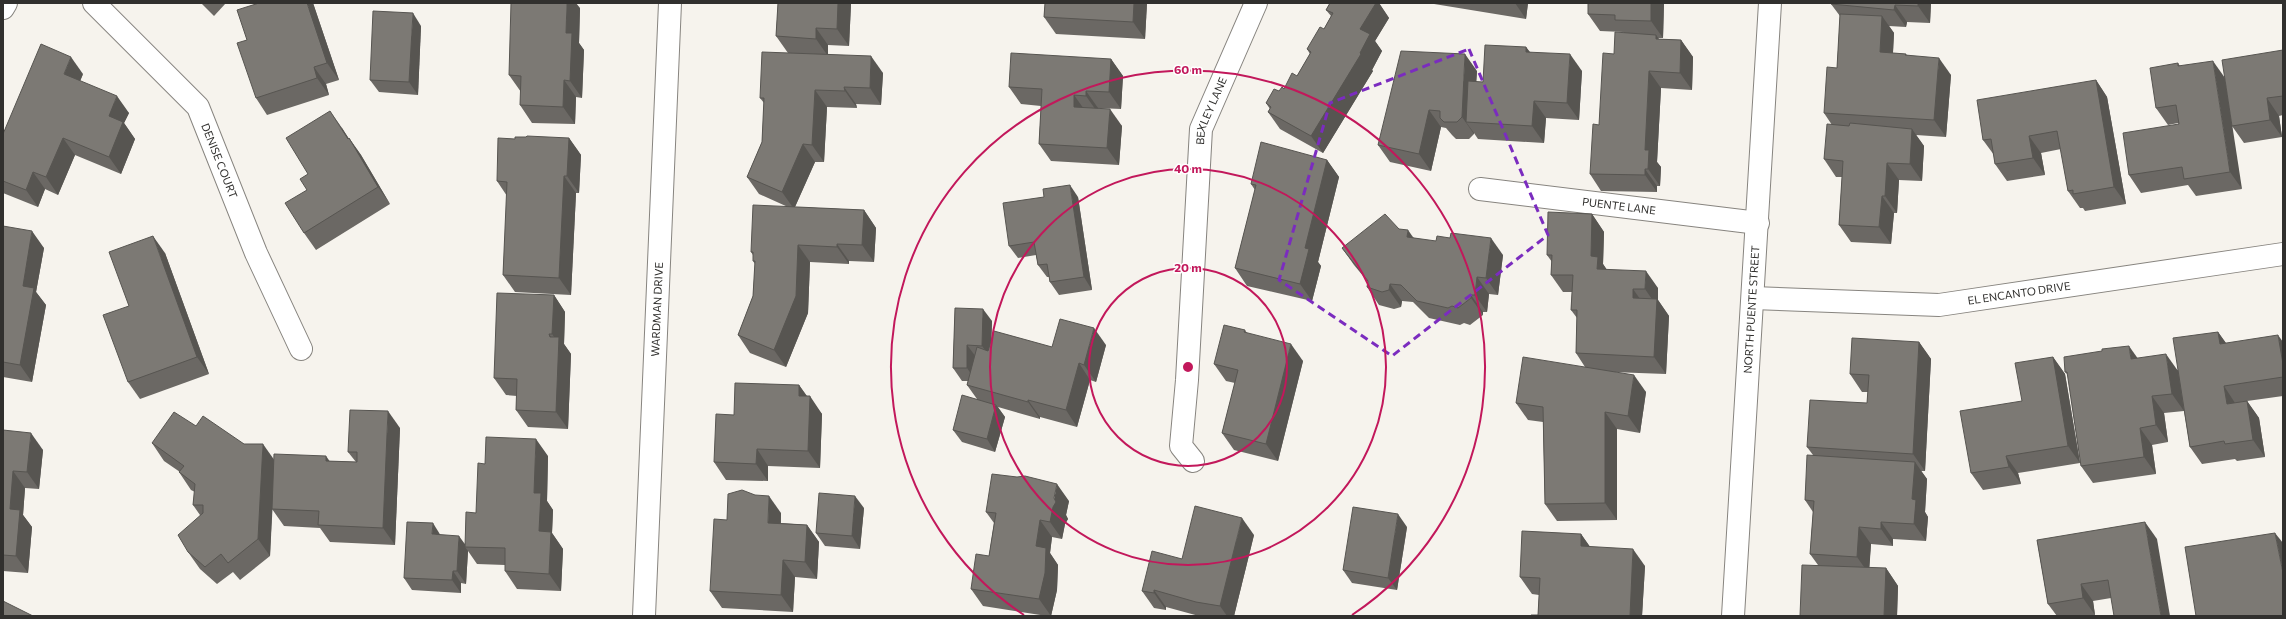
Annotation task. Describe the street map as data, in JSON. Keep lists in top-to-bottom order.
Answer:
{
  "streets": {
    "street": [
      "BEXLEY LANE",
      "DENISE COURT",
      "PUENTE LANE",
      "EL ENCANTO DRIVE",
      "WARDMAN DRIVE",
      "NORTH PUENTE STREET"
    ]
  },
  "crossings": [
    ["PUENTE LANE", "NORTH PUENTE STREET"],
    ["EL ENCANTO DRIVE", "NORTH PUENTE STREET"]
  ],
  "rings": ["60 m", "40 m", "20 m"]
}
